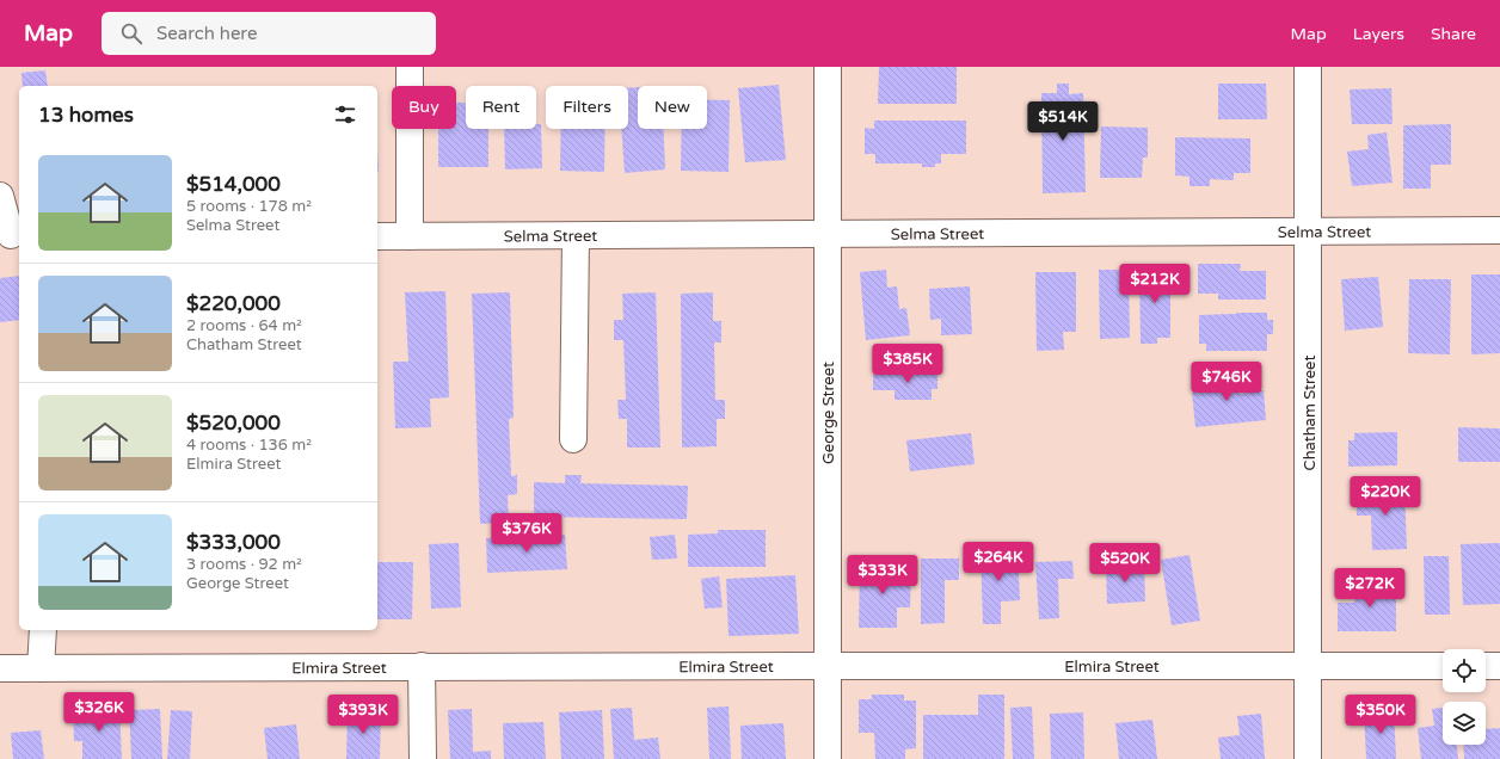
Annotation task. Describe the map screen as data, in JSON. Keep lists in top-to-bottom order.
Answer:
{
  "streets": {
    "street": [
      "Selma Street",
      "George Street",
      "Chatham Street",
      "Elmira Street"
    ]
  },
  "crossings": [
    ["Selma Street", "George Street"],
    ["Selma Street", "Chatham Street"],
    ["George Street", "Elmira Street"],
    ["Chatham Street", "Elmira Street"]
  ],
  "page": {
    "header": "Map",
    "search": "Search here",
    "nav": ["Map", "Layers", "Share"],
    "chip": [
      "Buy",
      "Rent",
      "Filters",
      "New"
    ],
    "heading": "13 homes",
    "price": [
      "$514K",
      "$212K",
      "$385K",
      "$746K",
      "$220K",
      "$376K",
      "$264K",
      "$520K",
      "$333K",
      "$272K",
      "$326K",
      "$393K",
      "$350K"
    ],
    "list": [
      {
        "name": "$514,000",
        "note": "5 rooms · 178 m² · Selma Street"
      },
      {
        "name": "$220,000",
        "note": "2 rooms · 64 m² · Chatham Street"
      },
      {
        "name": "$520,000",
        "note": "4 rooms · 136 m² · Elmira Street"
      },
      {
        "name": "$333,000",
        "note": "3 rooms · 92 m² · George Street"
      }
    ]
  }
}
